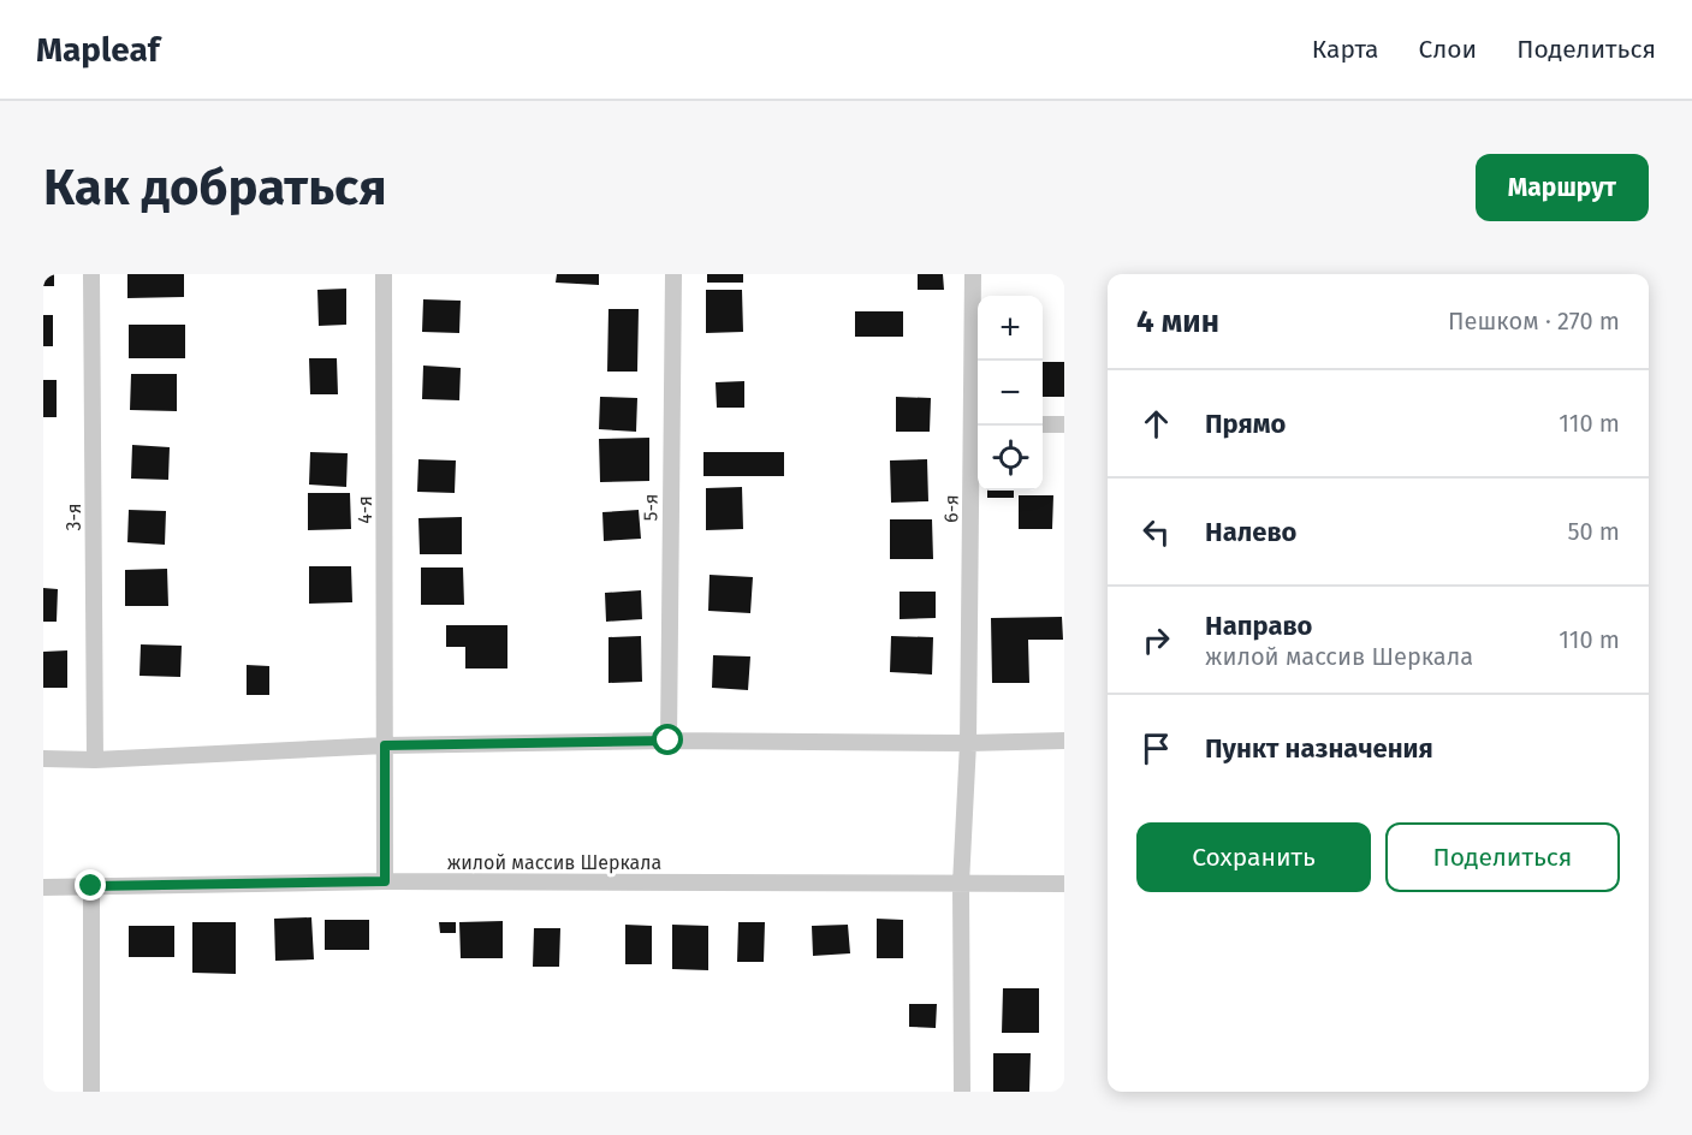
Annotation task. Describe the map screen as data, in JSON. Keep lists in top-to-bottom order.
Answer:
{
  "streets": {
    "street": [
      "5-я",
      "6-я",
      "4-я",
      "3-я",
      "жилой массив Шеркала"
    ]
  },
  "crossings": [
    ["6-я", "жилой массив Шеркала"],
    ["4-я", "жилой массив Шеркала"]
  ],
  "page": {
    "header": "Mapleaf",
    "nav": ["Карта", "Слои", "Поделиться"],
    "buttons": [
      "Маршрут",
      ["Сохранить", "Поделиться"]
    ],
    "title": "Как добраться",
    "heading": ["4 мин", "Пешком · 270 m"],
    "map_buttons": ["+", "−"],
    "list": [
      ["Прямо", "110 m"],
      ["Налево", "50 m"],
      ["Направо", "жилой массив Шеркала", "110 m"],
      "Пункт назначения"
    ]
  }
}
